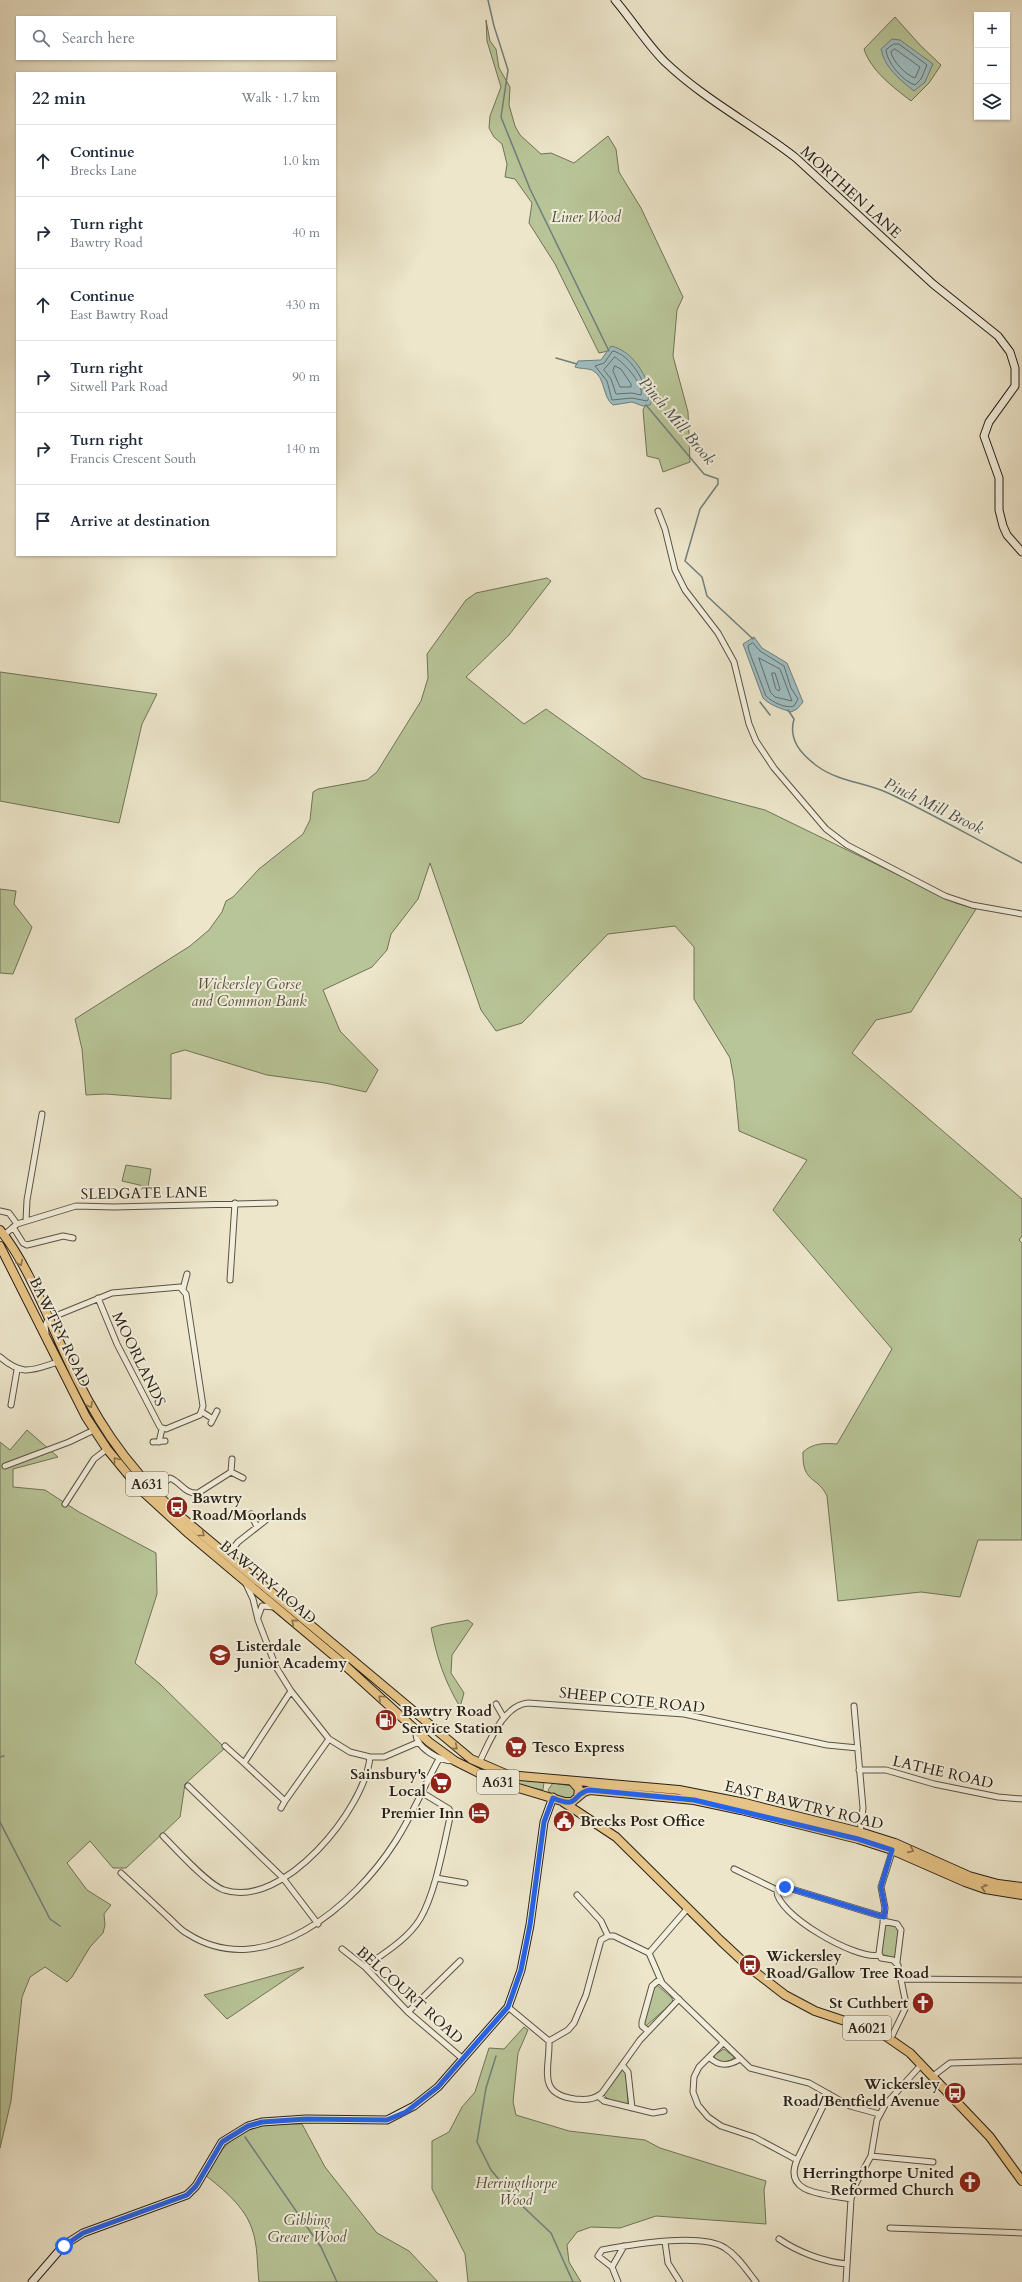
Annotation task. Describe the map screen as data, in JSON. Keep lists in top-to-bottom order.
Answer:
{
  "streets": {
    "main road": [
      "BAWTRY ROAD",
      "A631",
      "EAST BAWTRY ROAD",
      "A6021"
    ],
    "street": [
      "MORTHEN LANE",
      "SLEDGATE LANE",
      "MOORLANDS",
      "SHEEP COTE ROAD",
      "LATHE ROAD",
      "BELCOURT ROAD"
    ]
  },
  "crossings": [
    ["SLEDGATE LANE", "BAWTRY ROAD"],
    ["BAWTRY ROAD", "MOORLANDS"],
    ["BAWTRY ROAD", "A631"],
    ["BAWTRY ROAD", "SHEEP COTE ROAD"],
    ["BAWTRY ROAD", "EAST BAWTRY ROAD"],
    ["BAWTRY ROAD", "A6021"],
    ["A631", "EAST BAWTRY ROAD"],
    ["A631", "A6021"],
    ["EAST BAWTRY ROAD", "A6021"]
  ],
  "water": ["Pinch Mill Brook"],
  "parks": [
    "Liner Wood",
    "Wickersley Gorse and Common Bank",
    "Herringthorpe Wood",
    "Gibbing Greave Wood"
  ],
  "places": {
    "bus stop": ["Bawtry Road/Moorlands", "Wickersley Road/Gallow Tree Road", "Wickersley Road/Bentfield Avenue"],
    "school or university": ["Listerdale Junior Academy"],
    "fuel station": ["Bawtry Road Service Station"],
    "supermarket": ["Tesco Express", "Sainsbury's Local"],
    "hotel": ["Premier Inn"],
    "public building": ["Brecks Post Office"],
    "church": ["St Cuthbert", "Herringthorpe United Reformed Church"]
  },
  "page": {
    "map_buttons": ["+", "−"],
    "search": "Search here",
    "heading": ["22 min", "Walk · 1.7 km"],
    "list": [
      ["Continue", "Brecks Lane", "1.0 km"],
      ["Turn right", "Bawtry Road", "40 m"],
      ["Continue", "East Bawtry Road", "430 m"],
      ["Turn right", "Sitwell Park Road", "90 m"],
      ["Turn right", "Francis Crescent South", "140 m"],
      "Arrive at destination"
    ]
  }
}
